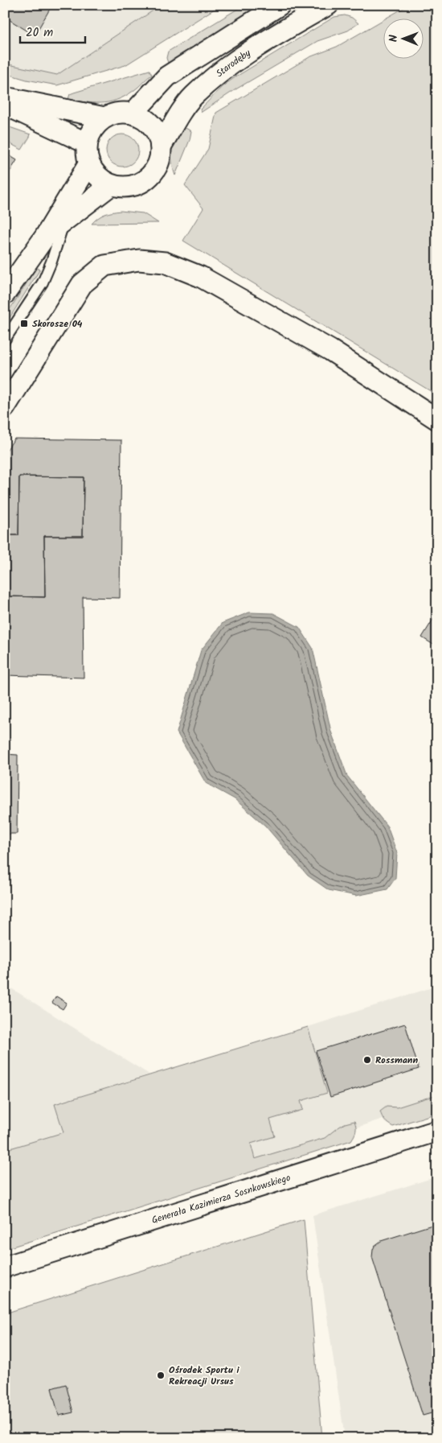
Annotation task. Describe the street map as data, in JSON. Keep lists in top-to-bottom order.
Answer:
{
  "streets": {
    "street": ["Starodęby", "Generała Kazimierza Sosnkowskiego"]
  },
  "places": {
    "transit": ["Skorosze 04"],
    "other": ["Rossmann", "Ośrodek Sportu i Rekreacji Ursus"]
  },
  "scale_bar": "20 m",
  "north": "left"
}
